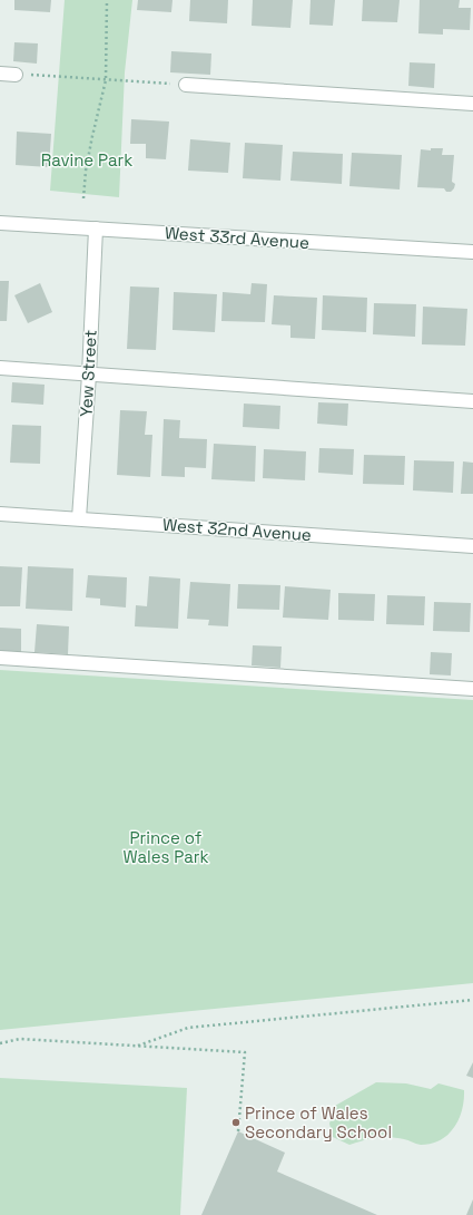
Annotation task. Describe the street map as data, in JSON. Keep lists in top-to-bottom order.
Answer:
{
  "streets": {
    "street": ["West 33rd Avenue", "Yew Street", "West 32nd Avenue"]
  },
  "crossings": [
    ["West 33rd Avenue", "Yew Street"],
    ["Yew Street", "West 32nd Avenue"]
  ],
  "parks": ["Ravine Park", "Prince of Wales Park"],
  "places": ["Prince of Wales Secondary School"]
}
